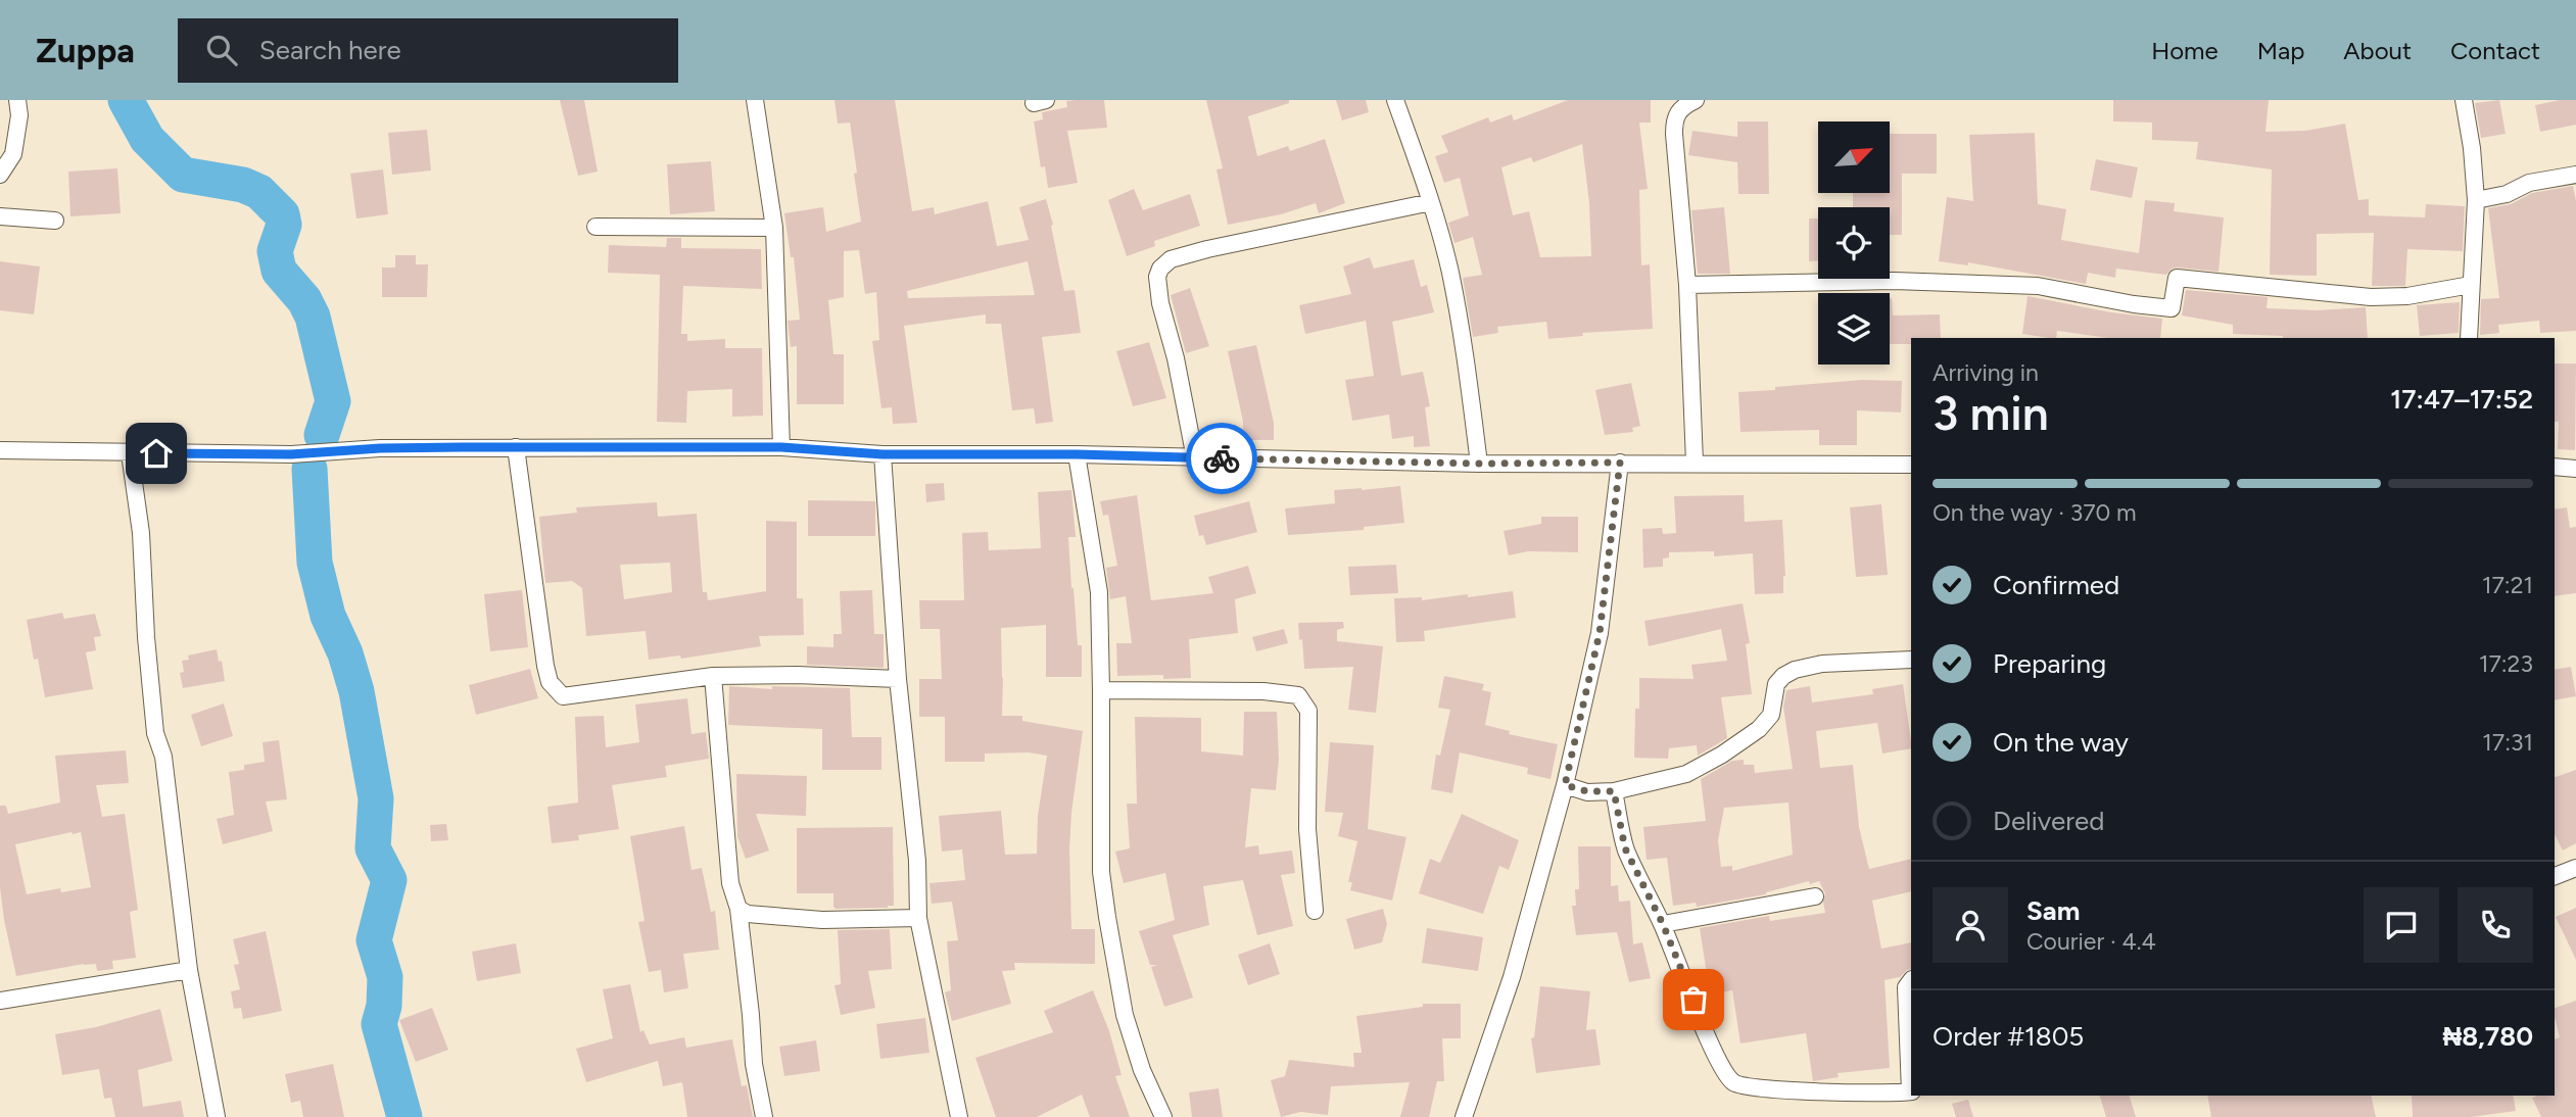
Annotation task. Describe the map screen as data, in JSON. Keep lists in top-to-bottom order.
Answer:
{
  "north": "top right",
  "page": {
    "header": "Zuppa",
    "search": "Search here",
    "nav": [
      "Home",
      "Map",
      "About",
      "Contact"
    ],
    "heading": ["3 min", "Arriving in", "17:47–17:52"],
    "panel": [
      "Sam",
      "Courier · 4.4",
      "Order #1805",
      "₦8,780"
    ],
    "bar": "On the way · 370 m",
    "list": [
      ["Confirmed", "17:21"],
      ["Preparing", "17:23"],
      ["On the way", "17:31"],
      "Delivered"
    ]
  }
}
